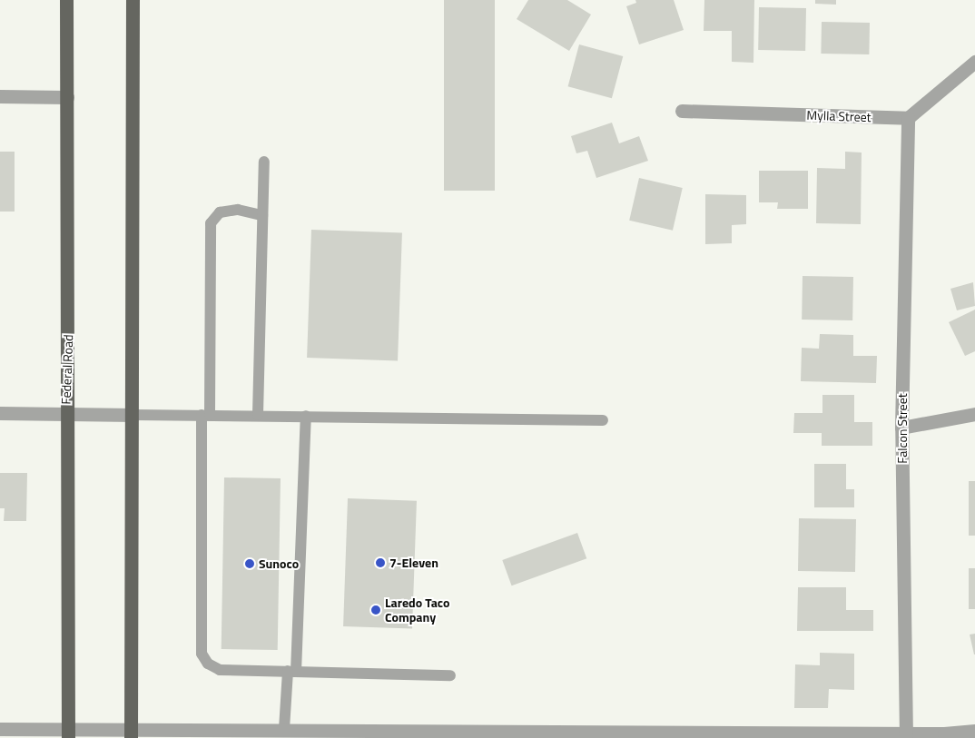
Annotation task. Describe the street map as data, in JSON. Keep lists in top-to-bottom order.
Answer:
{
  "streets": {
    "main road": ["Federal Road"],
    "street": ["Mylla Street", "Falcon Street"]
  },
  "crossings": [
    ["Mylla Street", "Falcon Street"]
  ],
  "places": ["7-Eleven", "Sunoco", "Laredo Taco Company"]
}
